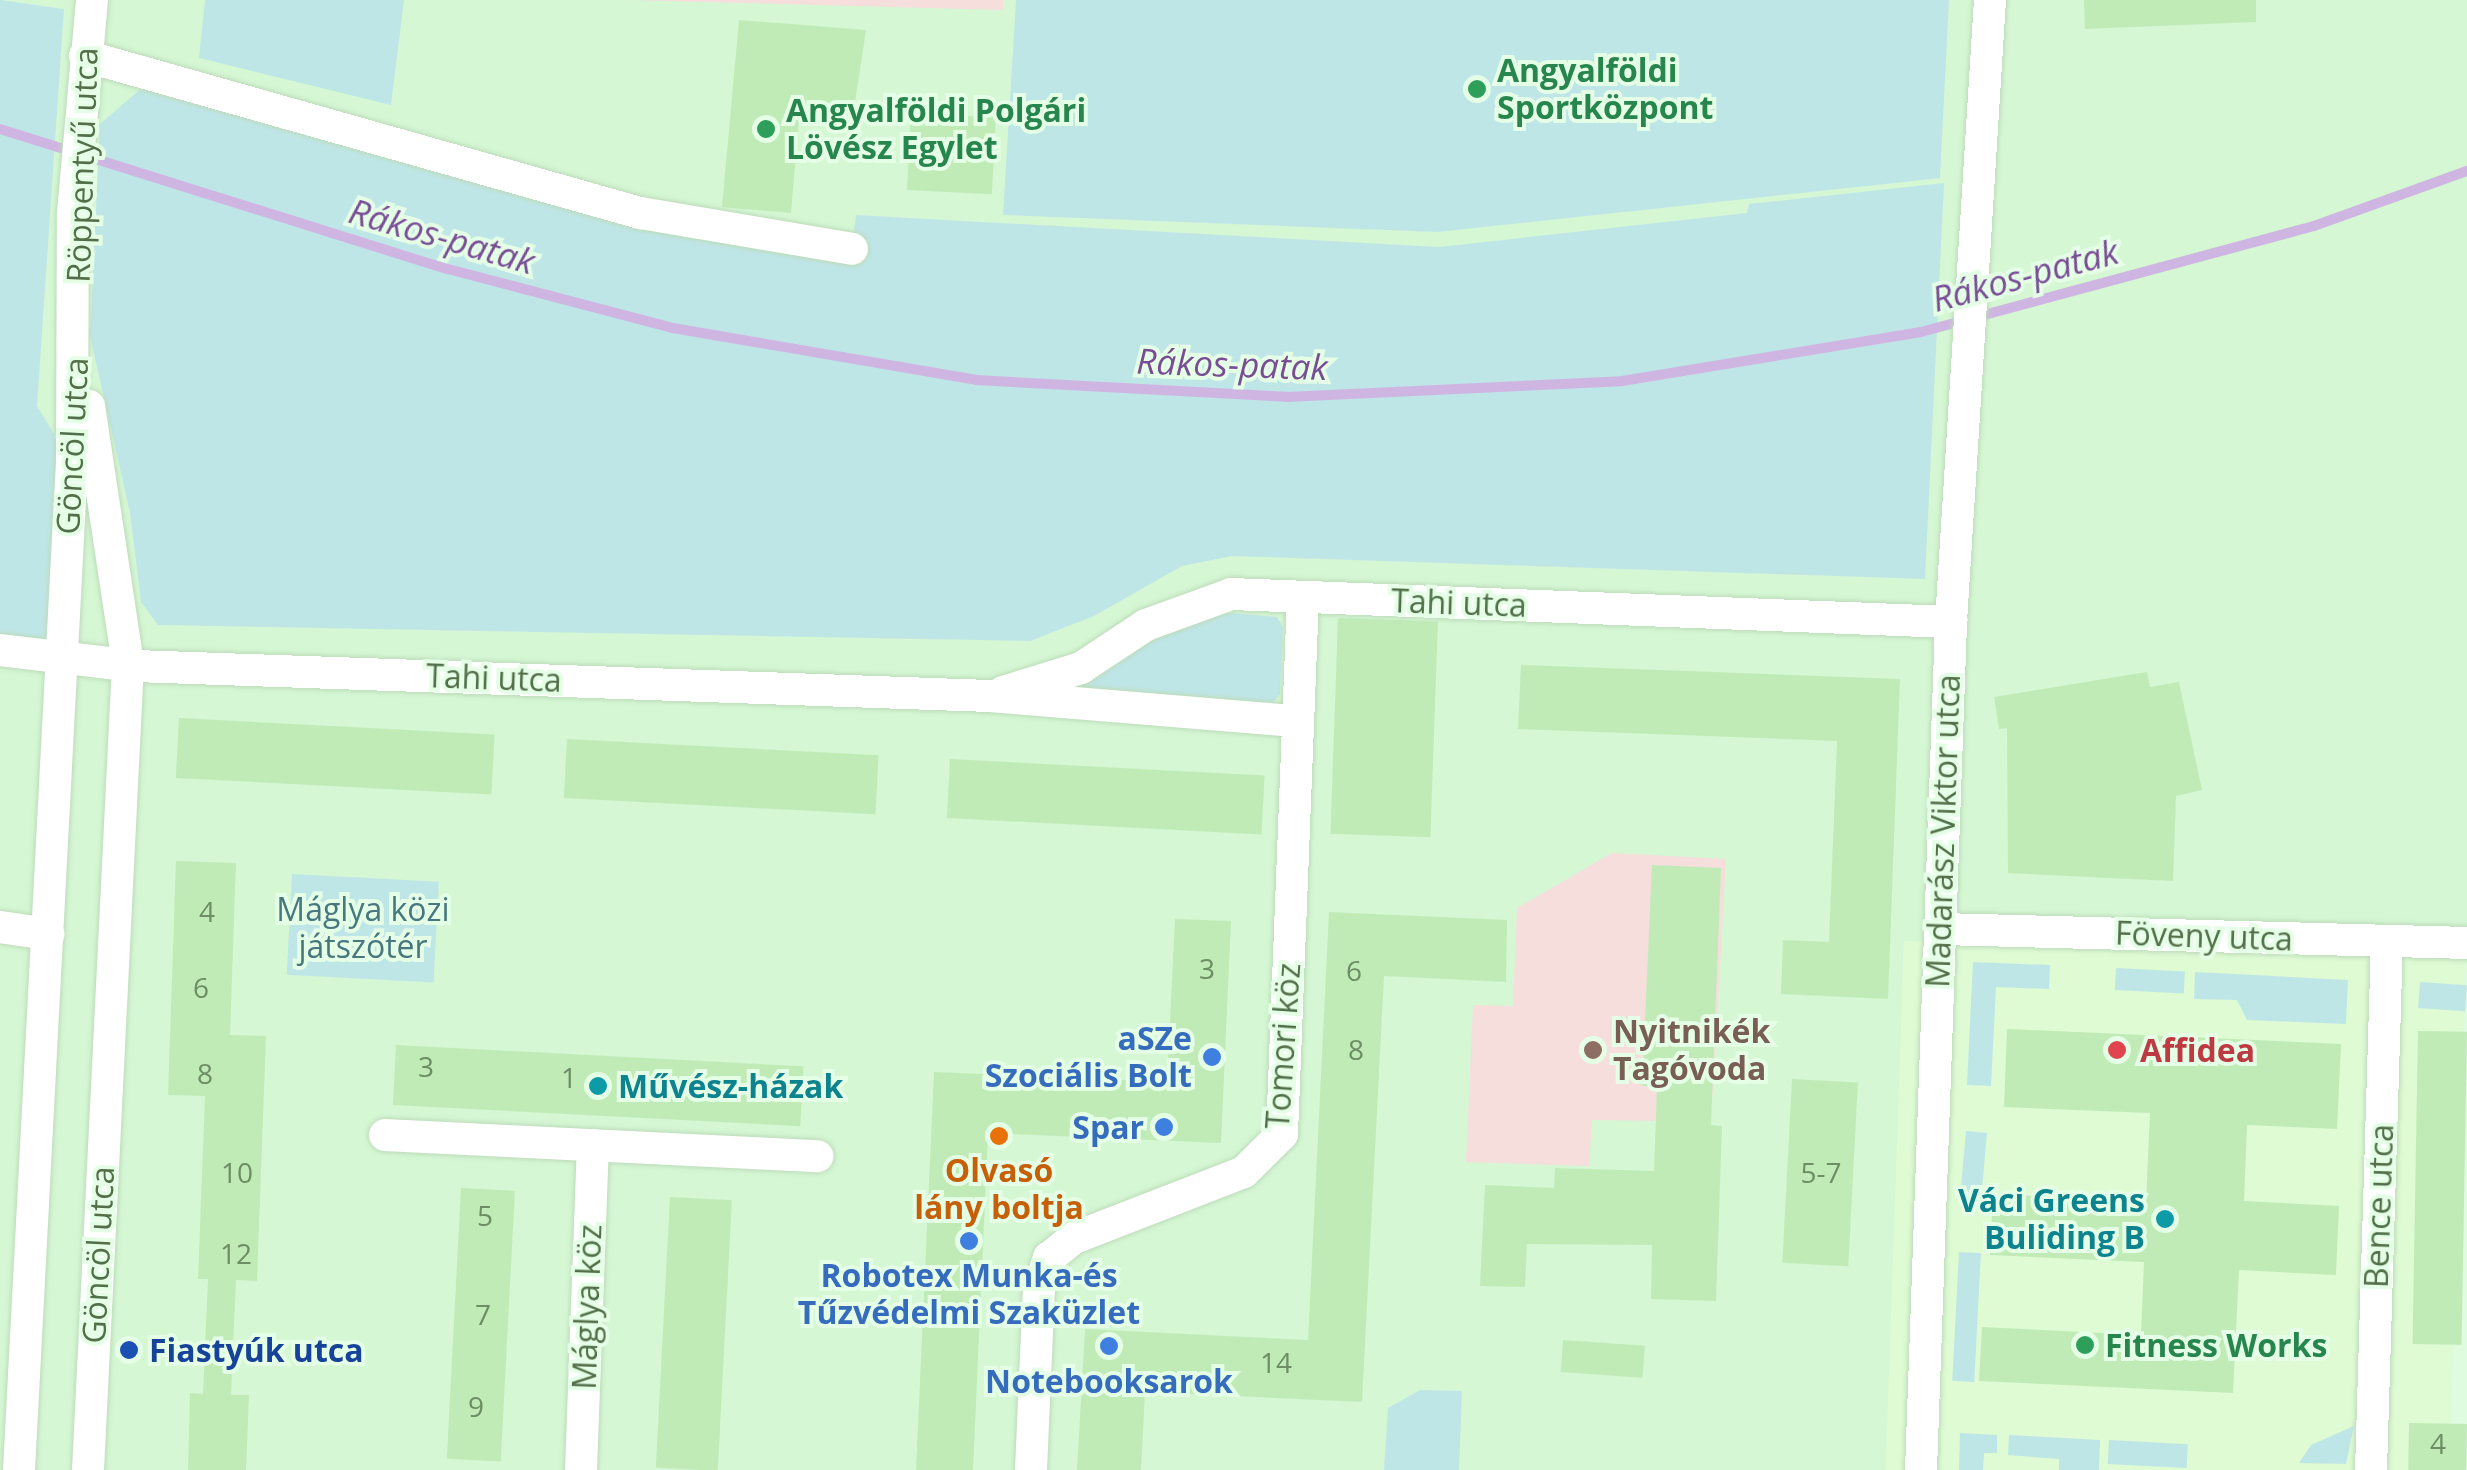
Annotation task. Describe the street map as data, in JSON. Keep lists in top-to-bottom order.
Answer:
{
  "streets": {
    "street": [
      "Röppentyű utca",
      "Göncöl utca",
      "Tahi utca",
      "Madarász Viktor utca",
      "Föveny utca",
      "Tomori köz",
      "Bence utca",
      "Máglya köz"
    ]
  },
  "crossings": [
    ["Röppentyű utca", "Göncöl utca"],
    ["Göncöl utca", "Tahi utca"],
    ["Tahi utca", "Madarász Viktor utca"],
    ["Tahi utca", "Tomori köz"],
    ["Madarász Viktor utca", "Föveny utca"],
    ["Föveny utca", "Bence utca"]
  ],
  "water": ["Rákos-patak"],
  "parks": ["Máglya közi játszótér"],
  "places": [
    "Angyalföldi Sportközpont",
    "Angyalföldi Polgári Lövész Egylet",
    "Nyitnikék Tagóvoda",
    "Affidea",
    "aSZe Szociális Bolt",
    "Művész-házak",
    "Spar",
    "Olvasó lány boltja",
    "Váci Greens Buliding B",
    "Robotex Munka-és Tűzvédelmi Szaküzlet",
    "Fitness Works",
    "Notebooksarok",
    "Fiastyúk utca"
  ],
  "house_numbers": [
    "4",
    "3",
    "6",
    "6",
    "8",
    "3",
    "8",
    "1",
    "10",
    "5-7",
    "5",
    "12",
    "7",
    "14",
    "9",
    "4"
  ]
}
